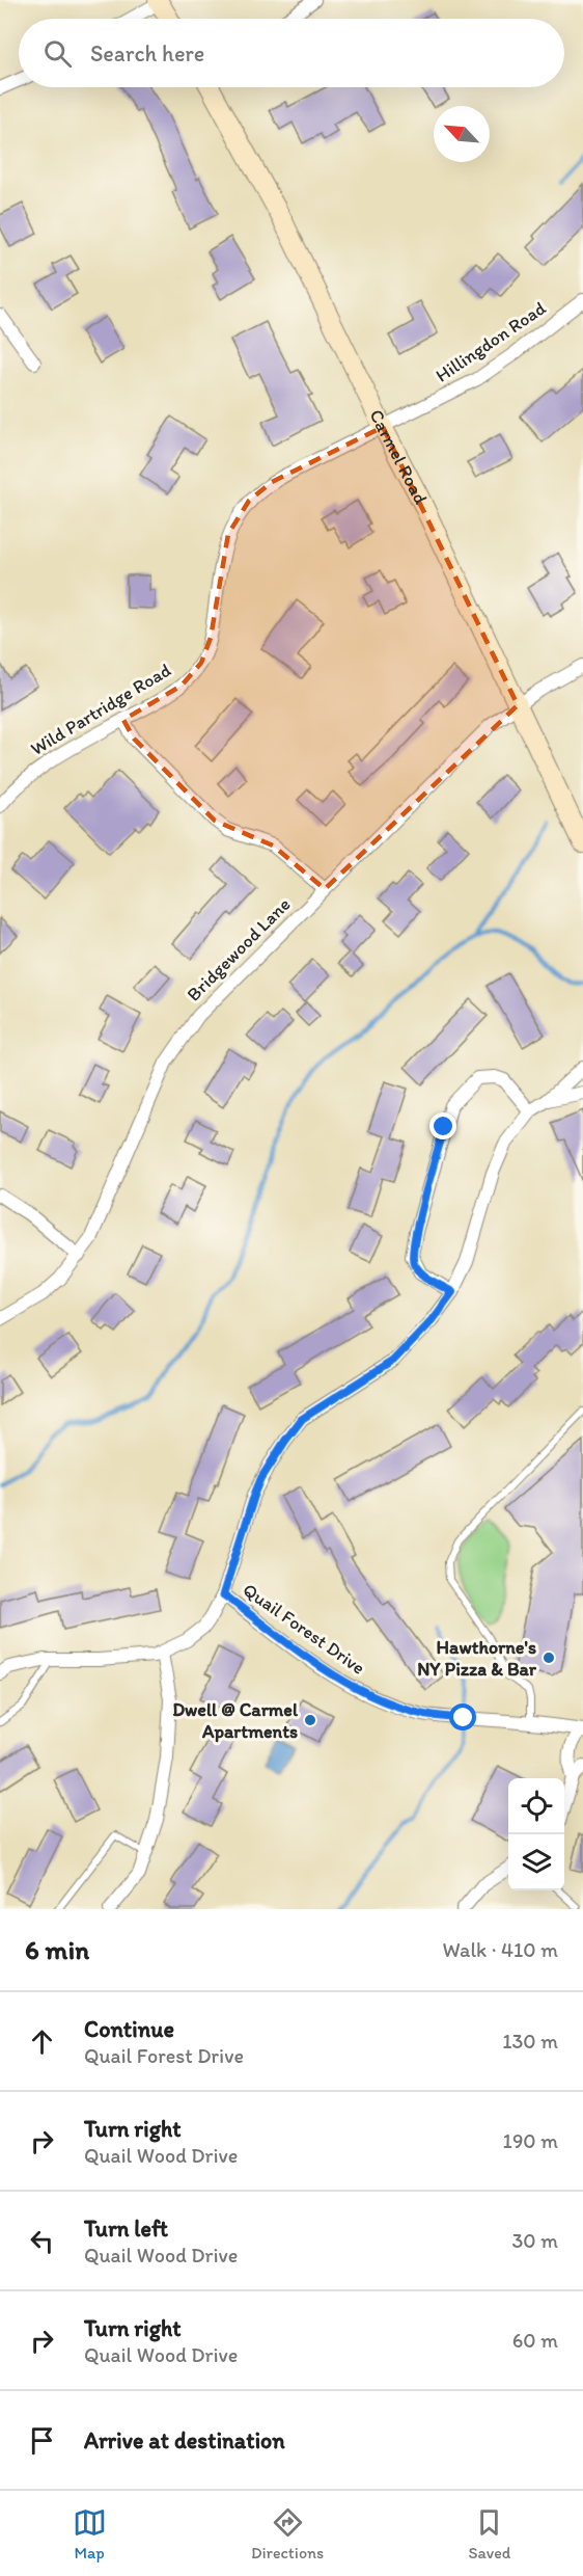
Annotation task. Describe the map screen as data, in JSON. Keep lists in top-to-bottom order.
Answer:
{
  "streets": {
    "main road": ["Carmel Road"],
    "street": [
      "Hillingdon Road",
      "Wild Partridge Road",
      "Bridgewood Lane",
      "Quail Forest Drive"
    ]
  },
  "crossings": [
    ["Hillingdon Road", "Carmel Road"],
    ["Hillingdon Road", "Wild Partridge Road"],
    ["Carmel Road", "Wild Partridge Road"],
    ["Carmel Road", "Bridgewood Lane"]
  ],
  "places": ["Hawthorne's NY Pizza & Bar", "Dwell @ Carmel Apartments"],
  "north": "top left",
  "page": {
    "search": "Search here",
    "heading": ["6 min", "Walk · 410 m"],
    "list": [
      ["Continue", "Quail Forest Drive", "130 m"],
      ["Turn right", "Quail Wood Drive", "190 m"],
      ["Turn left", "Quail Wood Drive", "30 m"],
      ["Turn right", "Quail Wood Drive", "60 m"],
      "Arrive at destination"
    ],
    "nav": ["Map", "Directions", "Saved"]
  }
}
